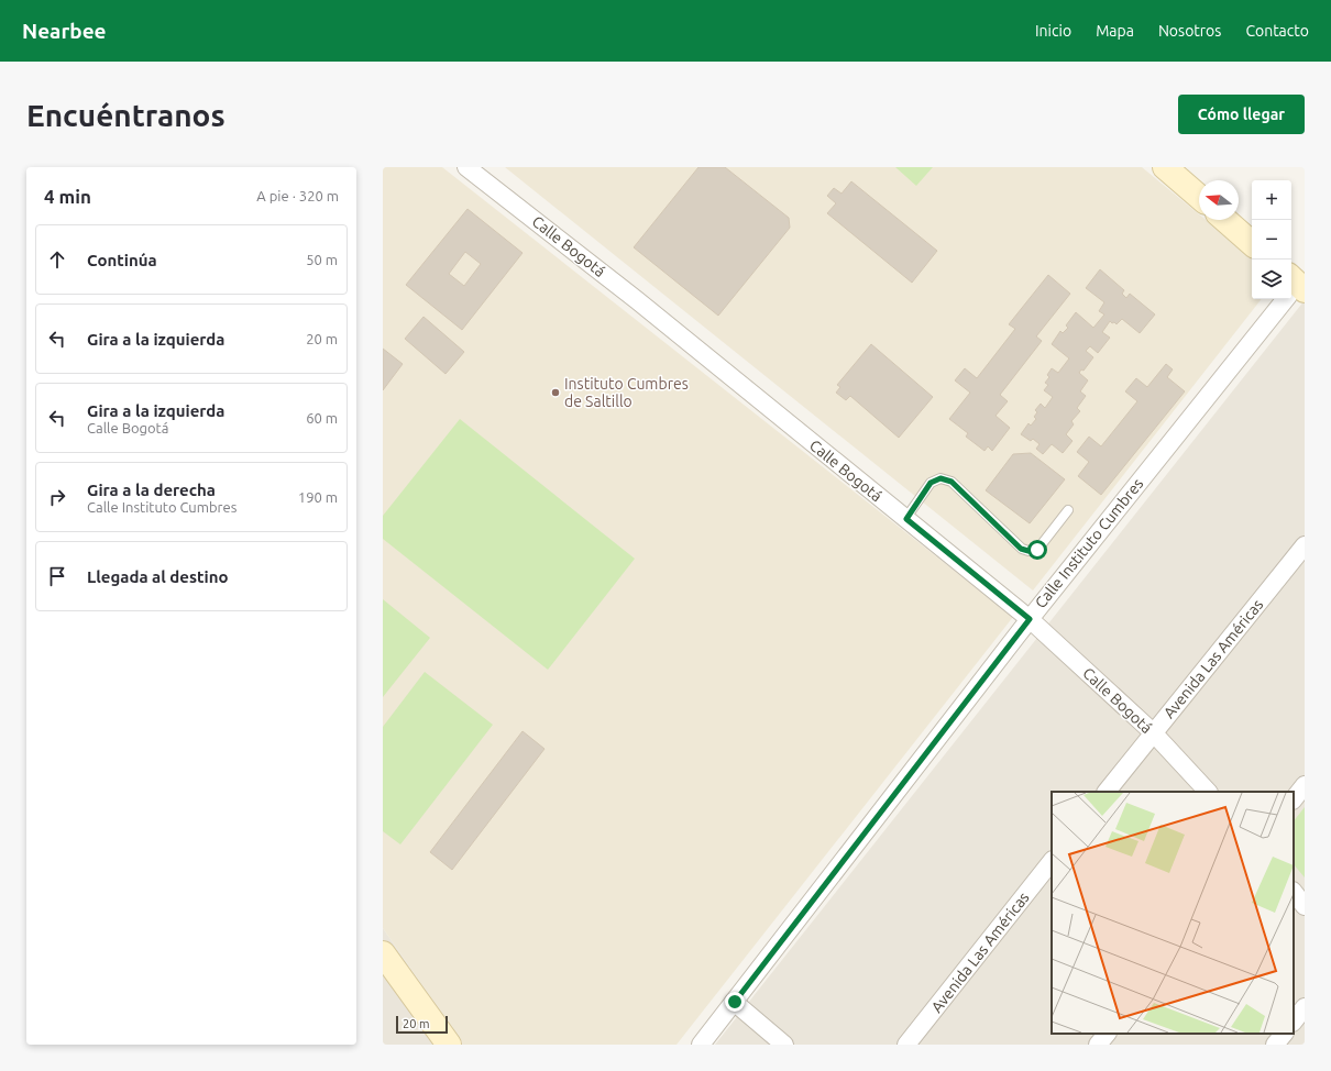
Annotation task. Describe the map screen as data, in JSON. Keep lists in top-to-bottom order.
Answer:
{
  "streets": {
    "street": ["Calle Bogotá", "Calle Instituto Cumbres", "Avenida Las Américas"]
  },
  "crossings": [
    ["Calle Bogotá", "Calle Instituto Cumbres"],
    ["Calle Bogotá", "Avenida Las Américas"]
  ],
  "places": ["Instituto Cumbres de Saltillo"],
  "scale_bar": "20 m",
  "north": "left",
  "page": {
    "header": "Nearbee",
    "nav": [
      "Inicio",
      "Mapa",
      "Nosotros",
      "Contacto"
    ],
    "buttons": "Cómo llegar",
    "title": "Encuéntranos",
    "heading": ["4 min", "A pie · 320 m"],
    "map_buttons": ["+", "−"],
    "list": [
      ["Continúa", "50 m"],
      ["Gira a la izquierda", "20 m"],
      ["Gira a la izquierda", "Calle Bogotá", "60 m"],
      ["Gira a la derecha", "Calle Instituto Cumbres", "190 m"],
      "Llegada al destino"
    ],
    "scale": "20 m"
  }
}
